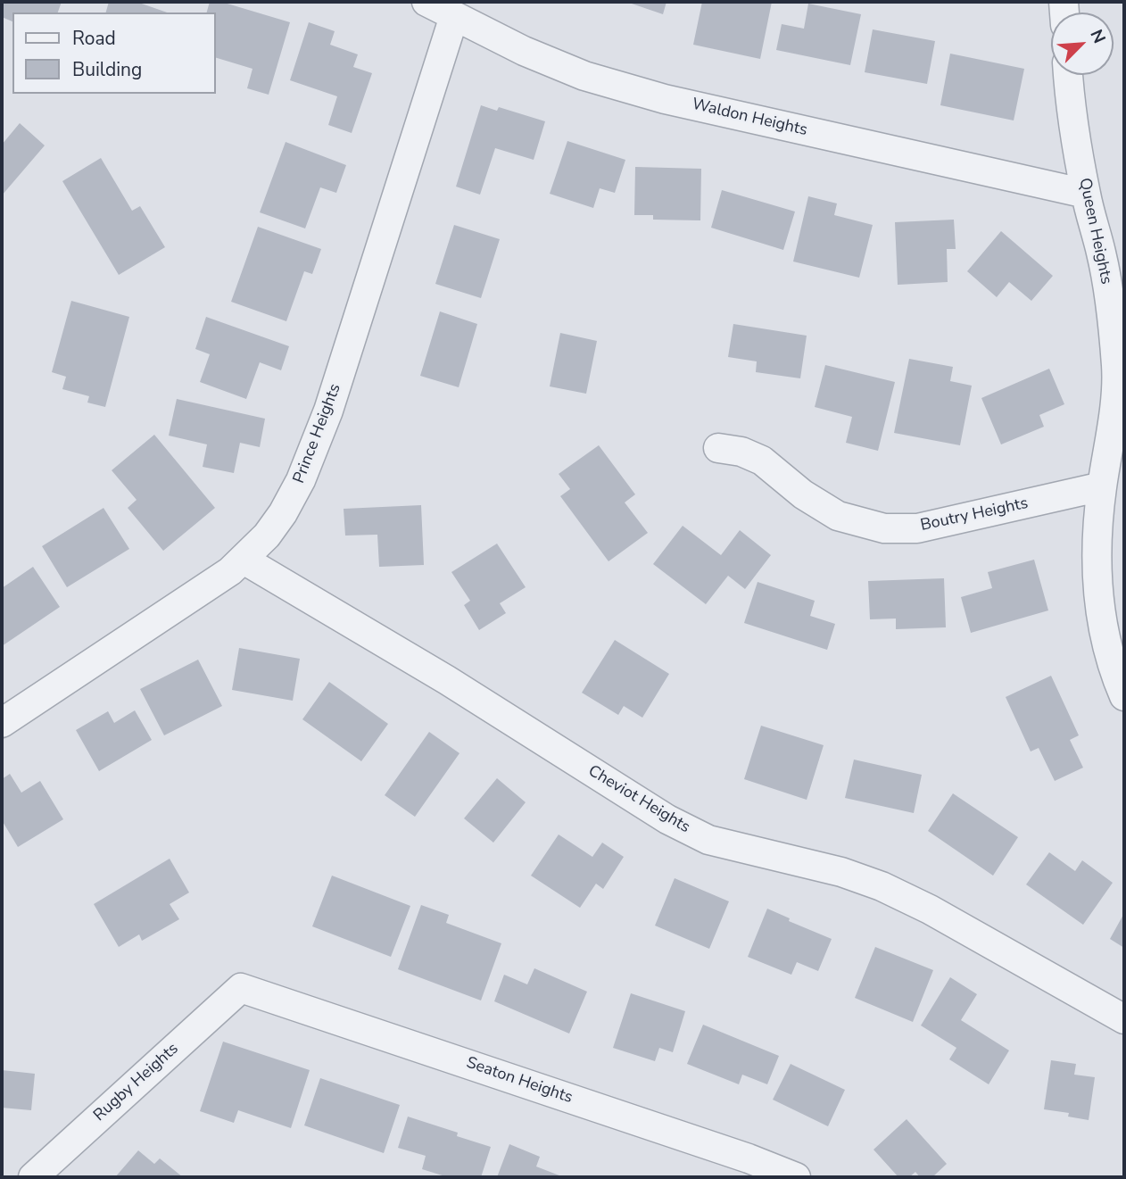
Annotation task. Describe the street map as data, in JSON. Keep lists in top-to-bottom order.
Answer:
{
  "streets": {
    "street": [
      "Waldon Heights",
      "Queen Heights",
      "Prince Heights",
      "Boutry Heights",
      "Cheviot Heights",
      "Seaton Heights",
      "Rugby Heights"
    ]
  },
  "crossings": [
    ["Waldon Heights", "Queen Heights"],
    ["Waldon Heights", "Prince Heights"],
    ["Queen Heights", "Boutry Heights"],
    ["Prince Heights", "Cheviot Heights"],
    ["Seaton Heights", "Rugby Heights"]
  ],
  "legend": ["Road", "Building"],
  "north": "top right"
}
